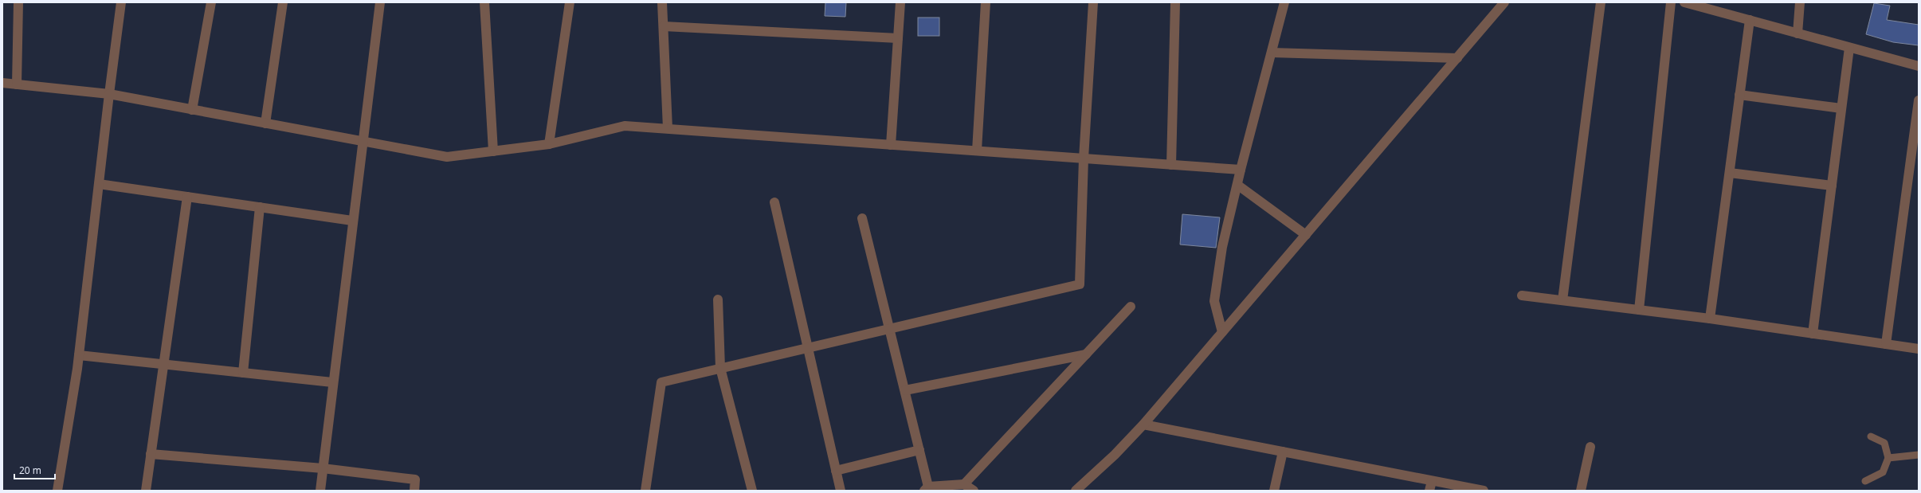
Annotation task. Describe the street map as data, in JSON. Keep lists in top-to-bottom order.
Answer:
{
  "scale_bar": "20 m"
}
